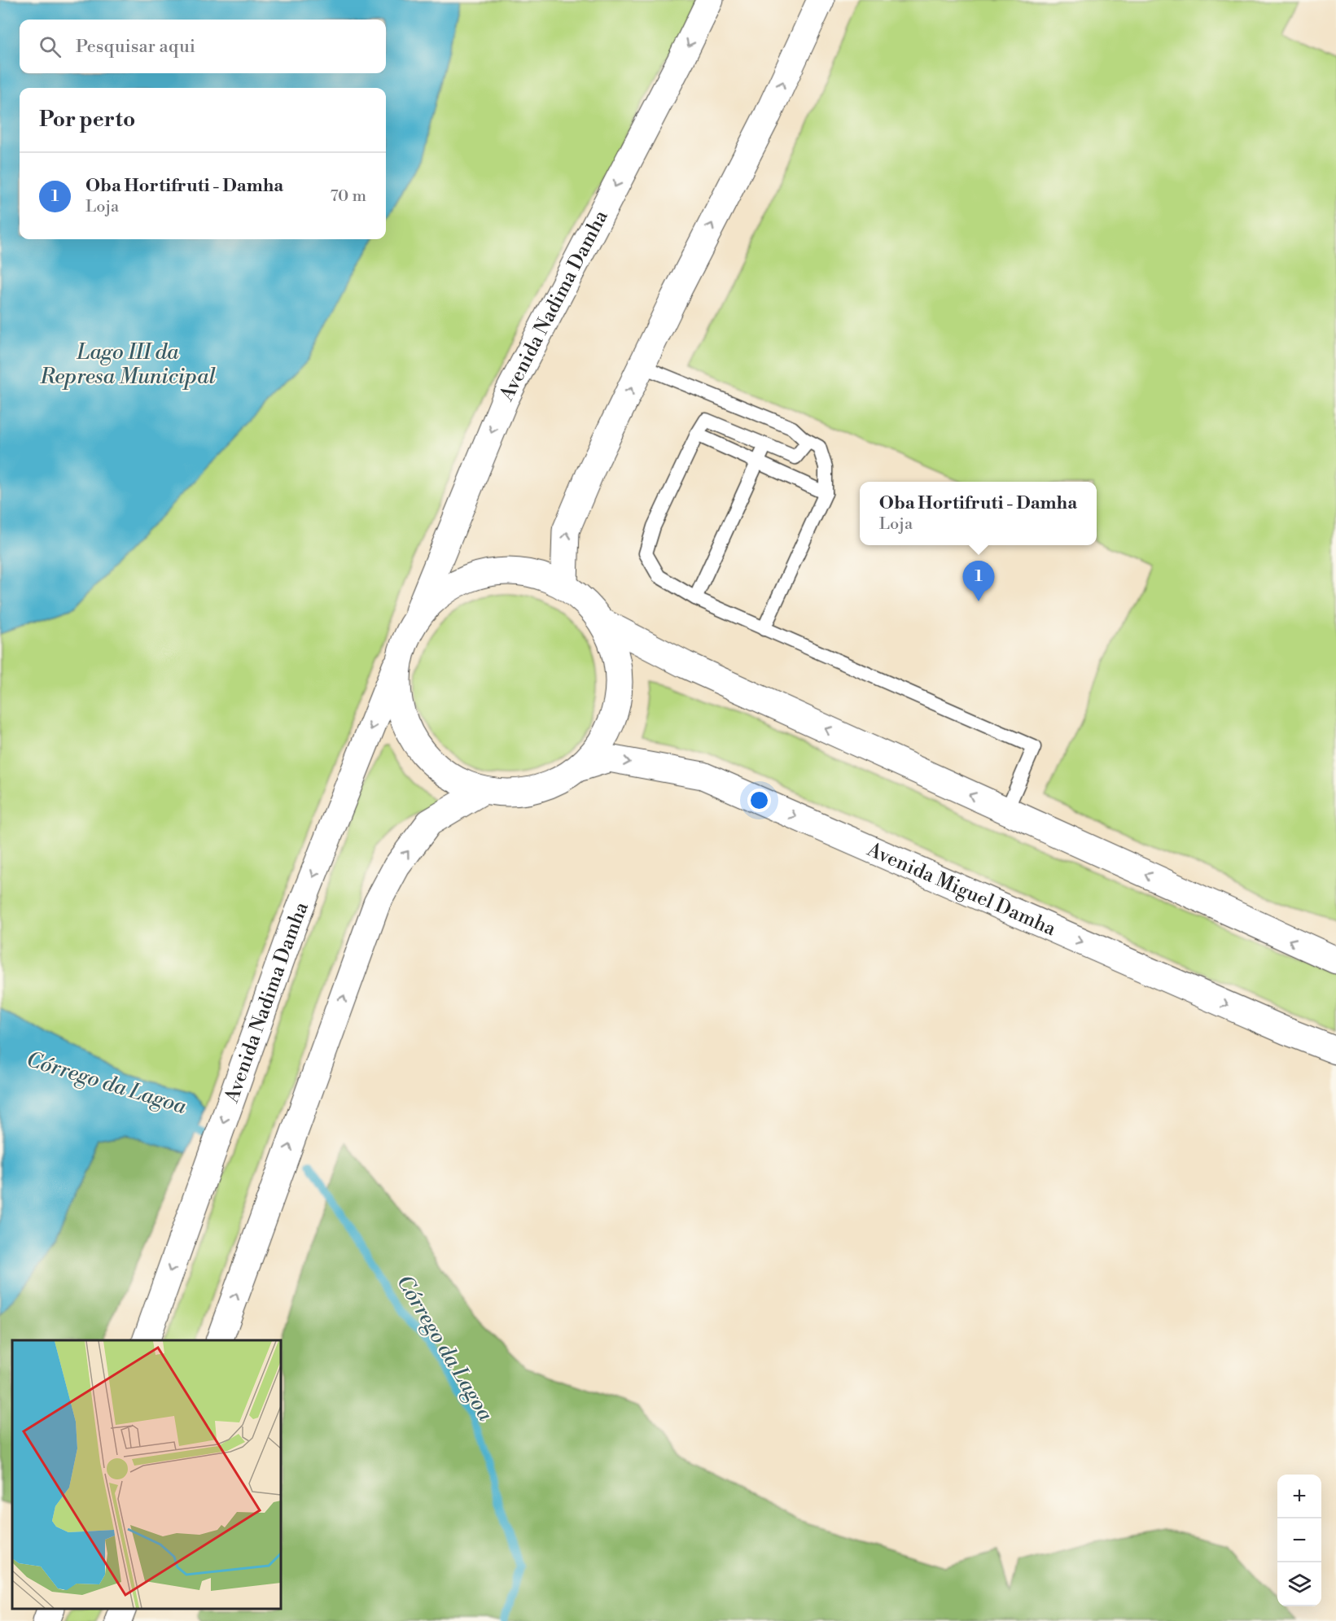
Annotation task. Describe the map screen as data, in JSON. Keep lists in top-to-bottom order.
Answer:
{
  "streets": {
    "main road": ["Avenida Nadima Damha", "Avenida Miguel Damha"]
  },
  "water": ["Lago III da Represa Municipal", "Córrego da Lagoa"],
  "page": {
    "search": "Pesquisar aqui",
    "heading": "Por perto",
    "list": [
      {
        "mark": "1",
        "name": "Oba Hortifruti - Damha",
        "note": "Loja",
        "value": "70 m"
      }
    ],
    "popup": ["Oba Hortifruti - Damha", "Loja"],
    "pins": "1",
    "map_buttons": ["+", "−"]
  }
}
